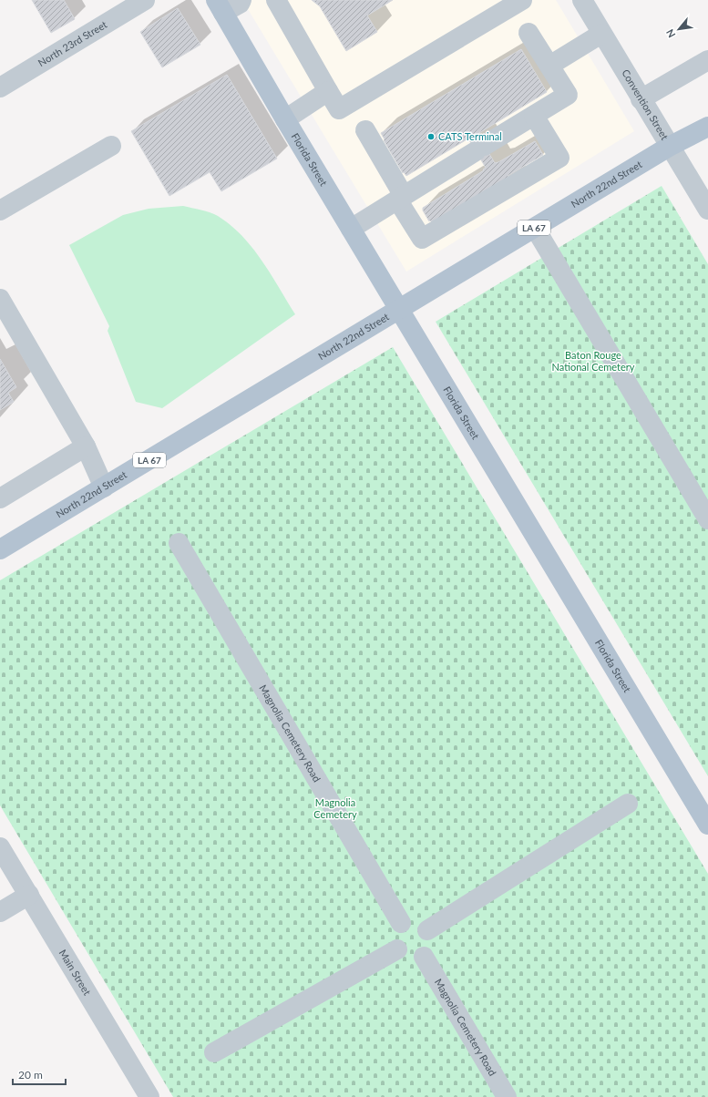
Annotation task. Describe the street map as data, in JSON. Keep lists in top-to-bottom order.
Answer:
{
  "streets": {
    "main road": ["Florida Street", "North 22nd Street", "LA 67"],
    "street": [
      "North 23rd Street",
      "Convention Street",
      "Magnolia Cemetery Road",
      "Main Street"
    ]
  },
  "crossings": [
    ["Convention Street", "North 22nd Street"],
    ["Florida Street", "North 22nd Street"]
  ],
  "parks": ["Baton Rouge National Cemetery", "Magnolia Cemetery"],
  "places": ["CATS Terminal"],
  "scale_bar": "20 m",
  "north": "bottom left"
}
